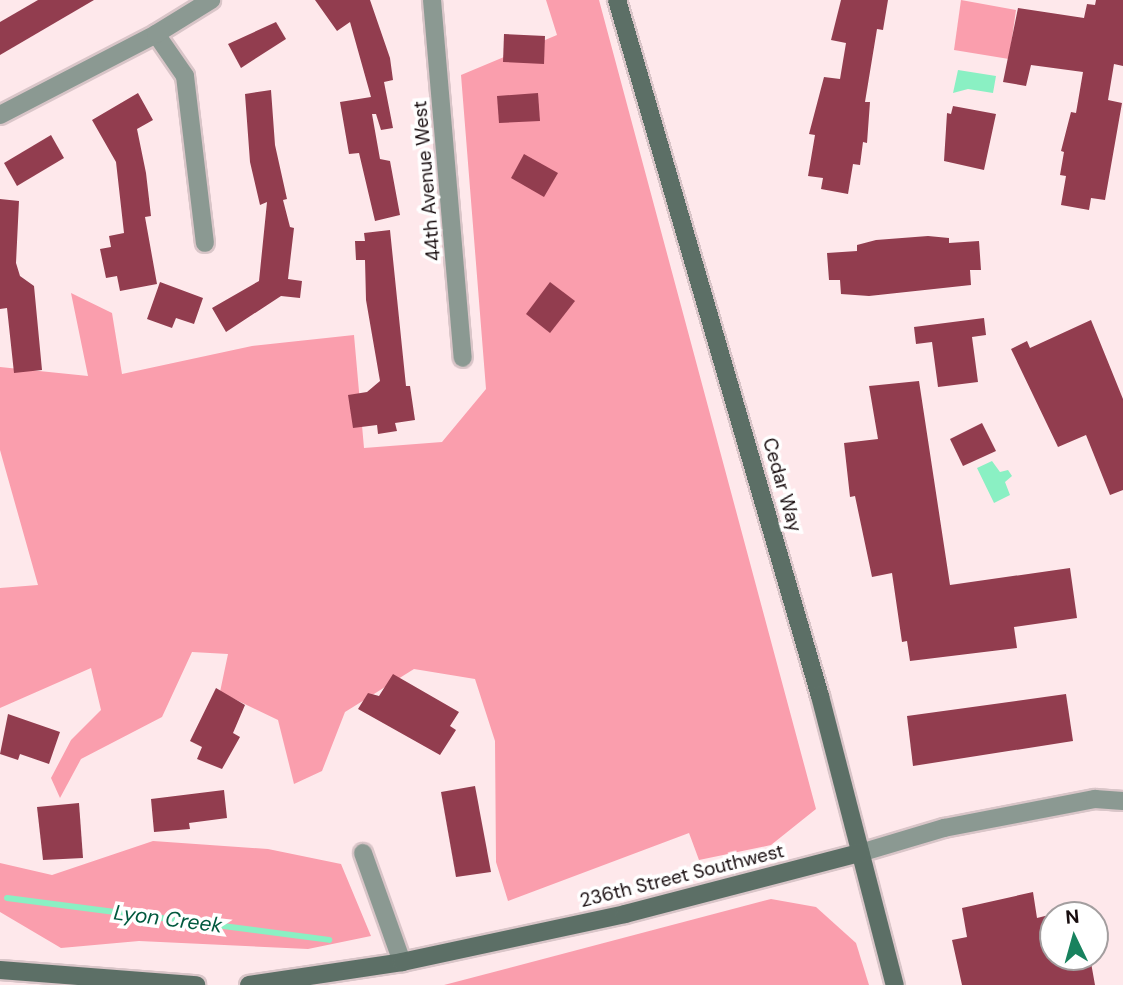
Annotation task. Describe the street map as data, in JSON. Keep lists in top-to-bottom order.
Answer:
{
  "streets": {
    "main road": ["Cedar Way", "236th Street Southwest"],
    "street": ["44th Avenue West"]
  },
  "crossings": [
    ["Cedar Way", "236th Street Southwest"]
  ],
  "water": ["Lyon Creek"],
  "north": "top"
}
